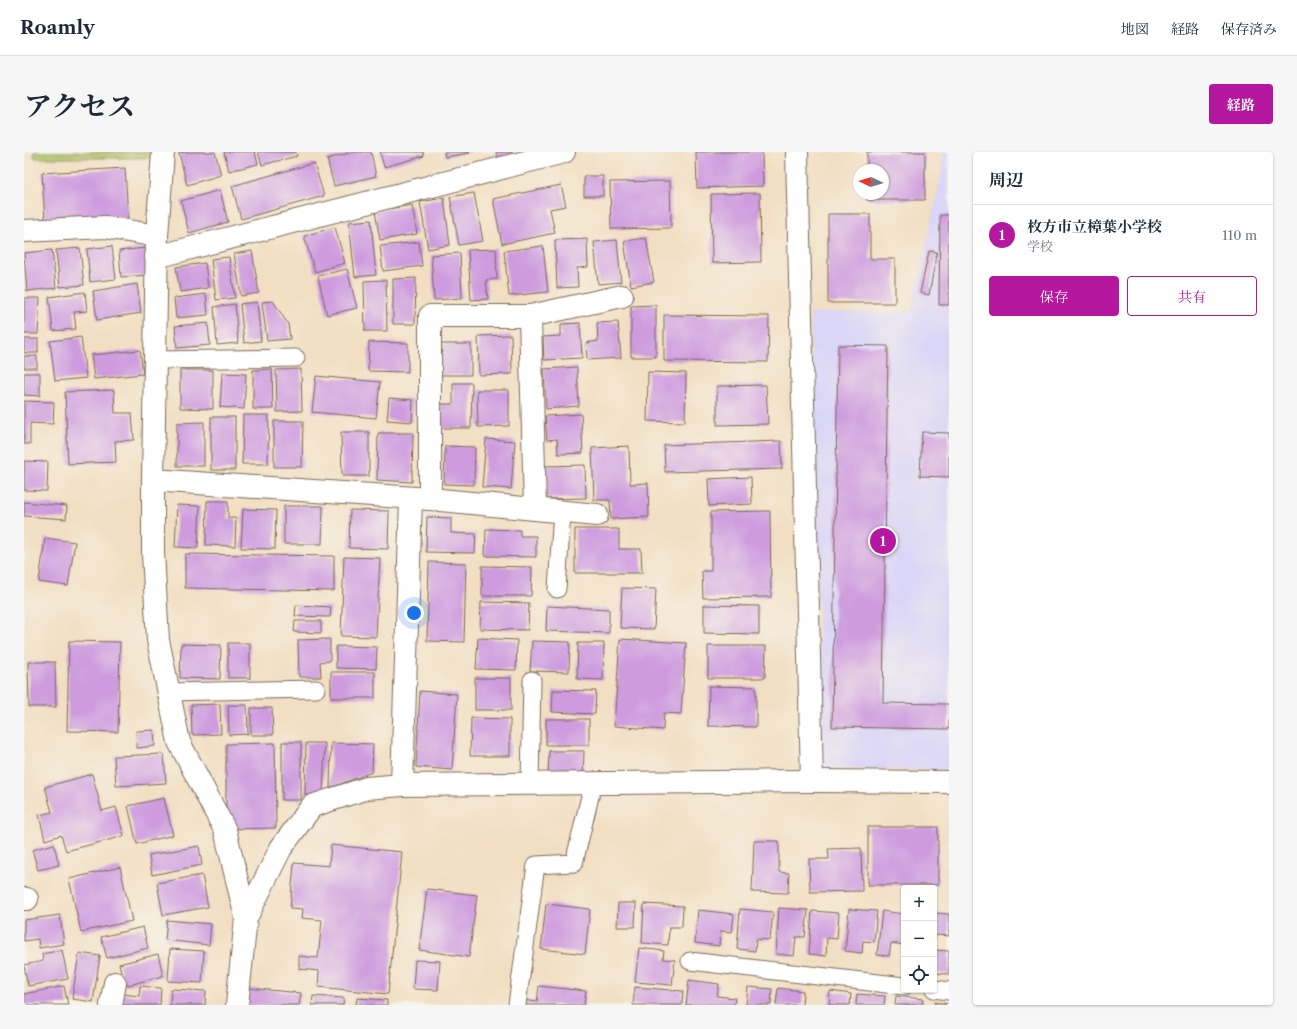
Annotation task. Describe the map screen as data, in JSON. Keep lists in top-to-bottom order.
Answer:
{
  "north": "left",
  "page": {
    "header": "Roamly",
    "nav": ["地図", "経路", "保存済み"],
    "title": "アクセス",
    "buttons": [
      "経路",
      ["保存", "共有"]
    ],
    "heading": "周辺",
    "list": [
      {
        "mark": "1",
        "name": "枚方市立樟葉小学校",
        "note": "学校",
        "value": "110 m"
      }
    ],
    "pins": "1",
    "map_buttons": ["+", "−"]
  }
}
